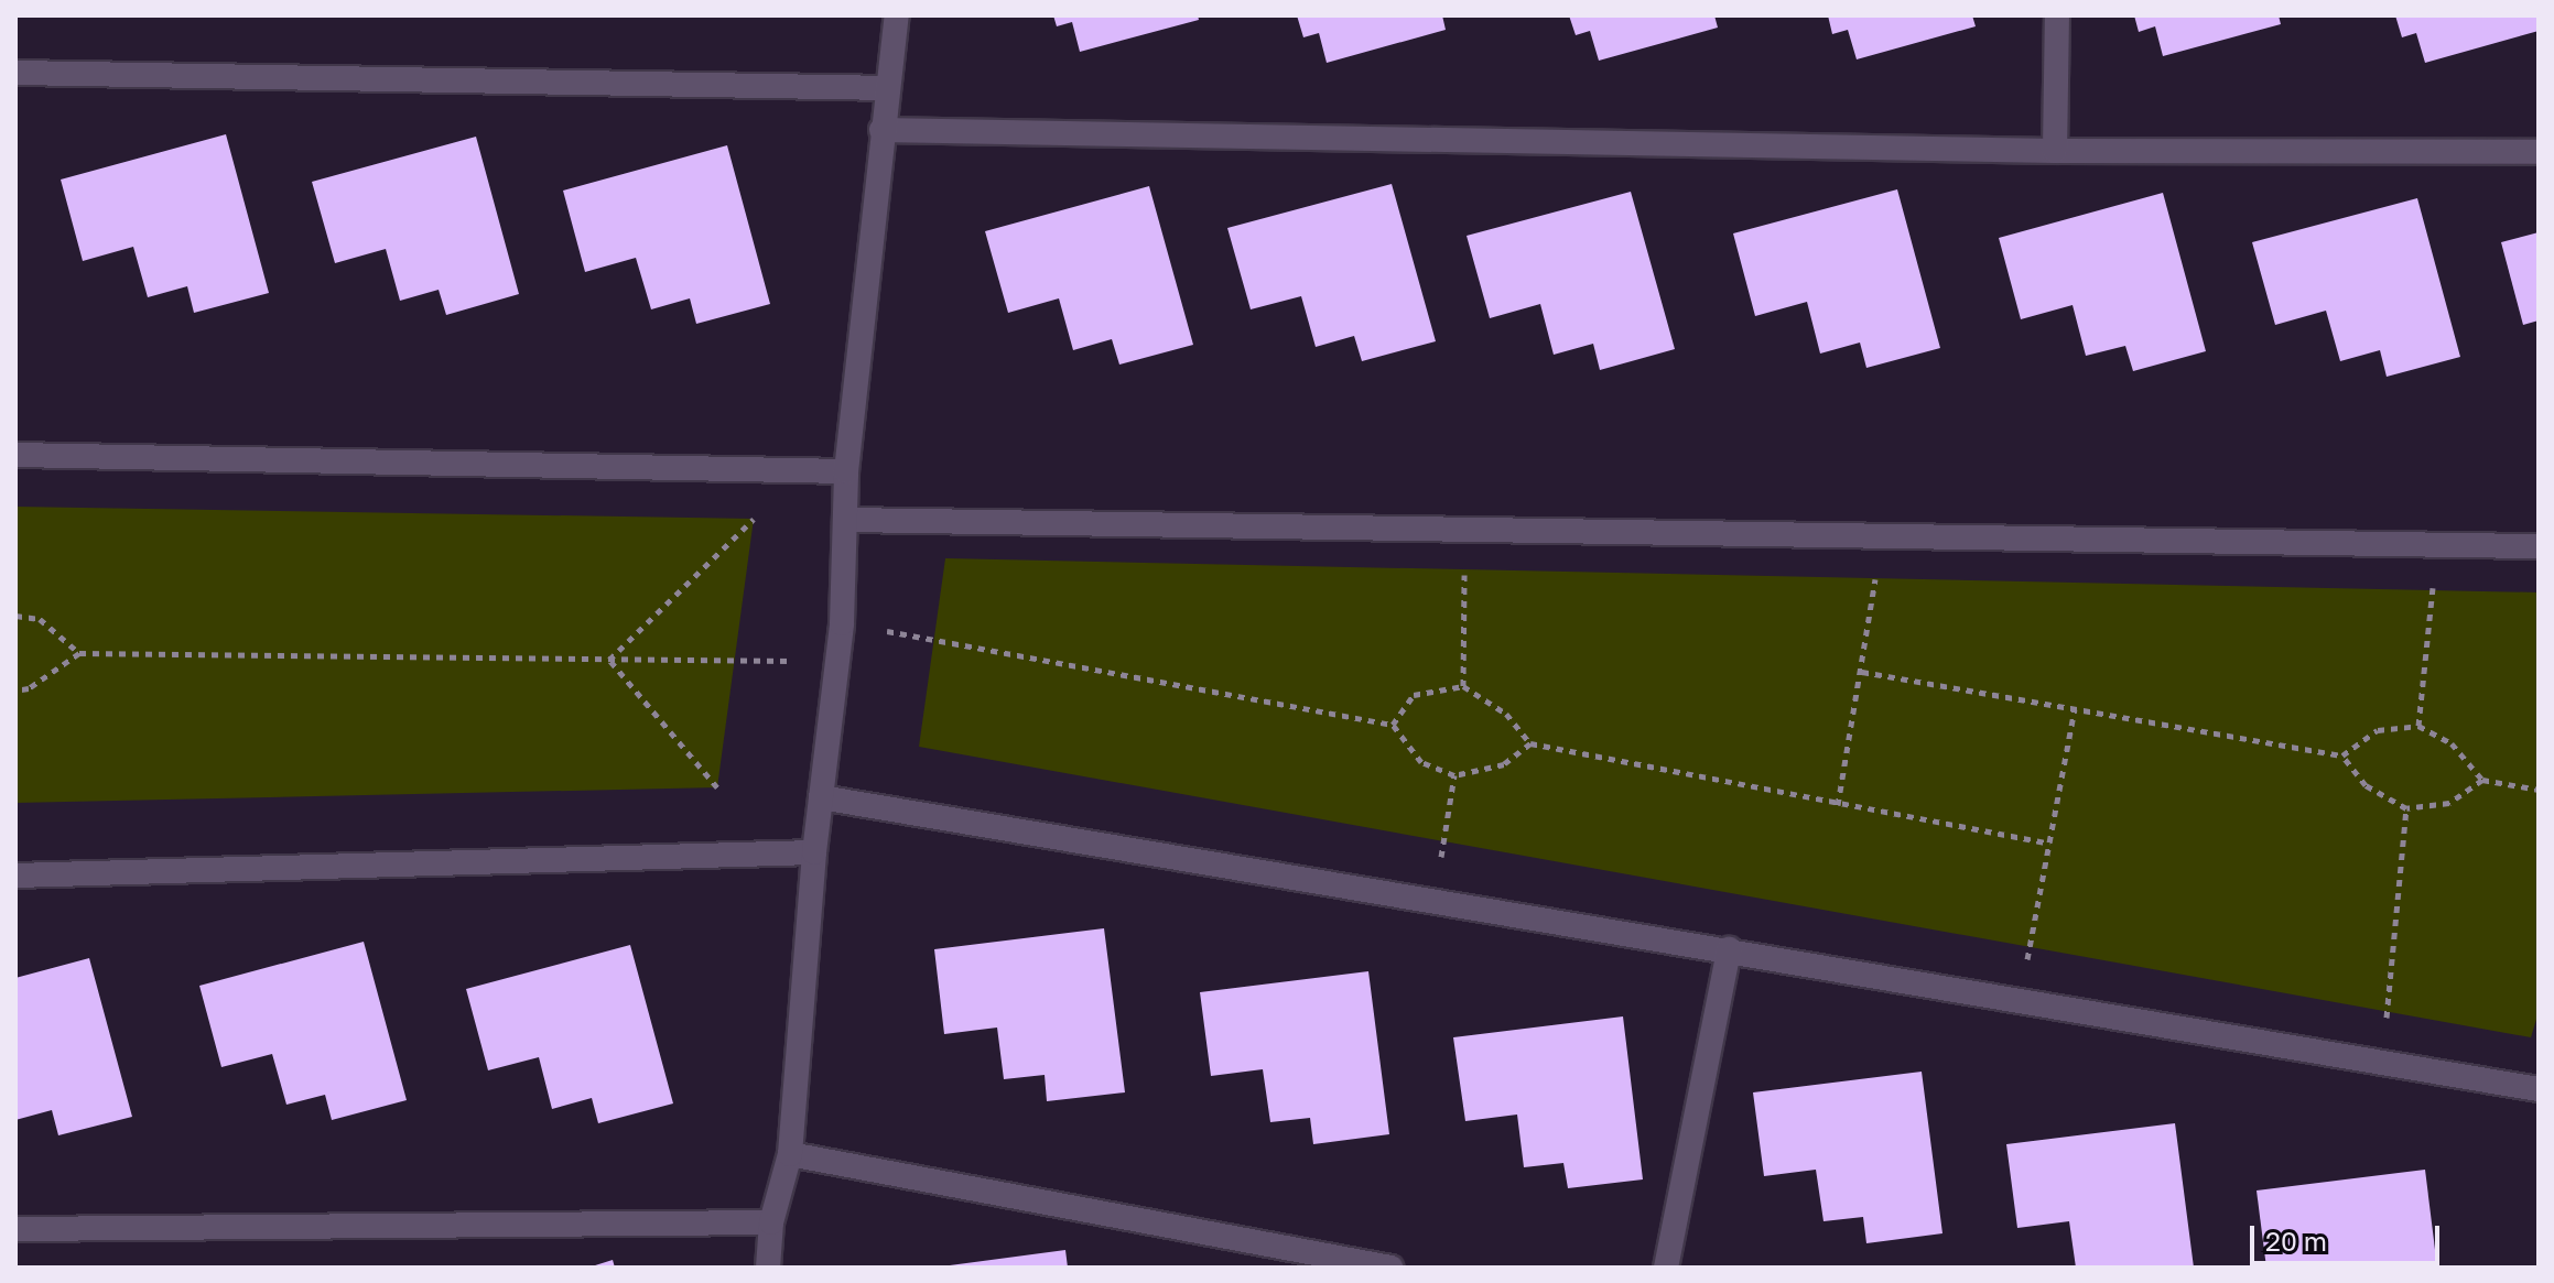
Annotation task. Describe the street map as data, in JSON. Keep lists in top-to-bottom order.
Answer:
{
  "scale_bar": "20 m"
}
